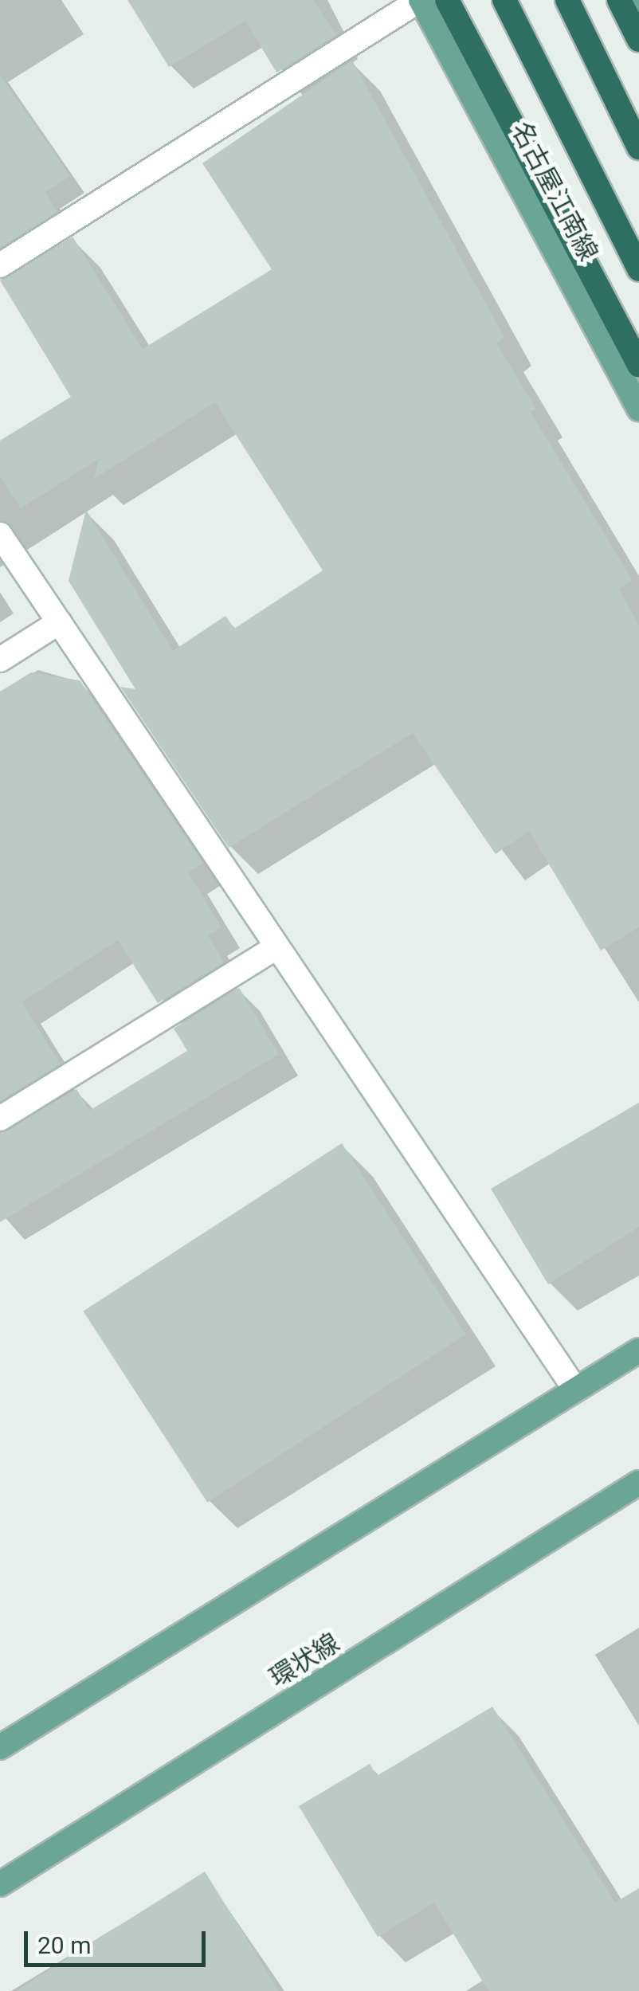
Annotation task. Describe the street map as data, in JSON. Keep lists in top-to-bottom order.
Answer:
{
  "streets": {
    "main road": ["名古屋江南線", "環状線"]
  },
  "scale_bar": "20 m"
}
